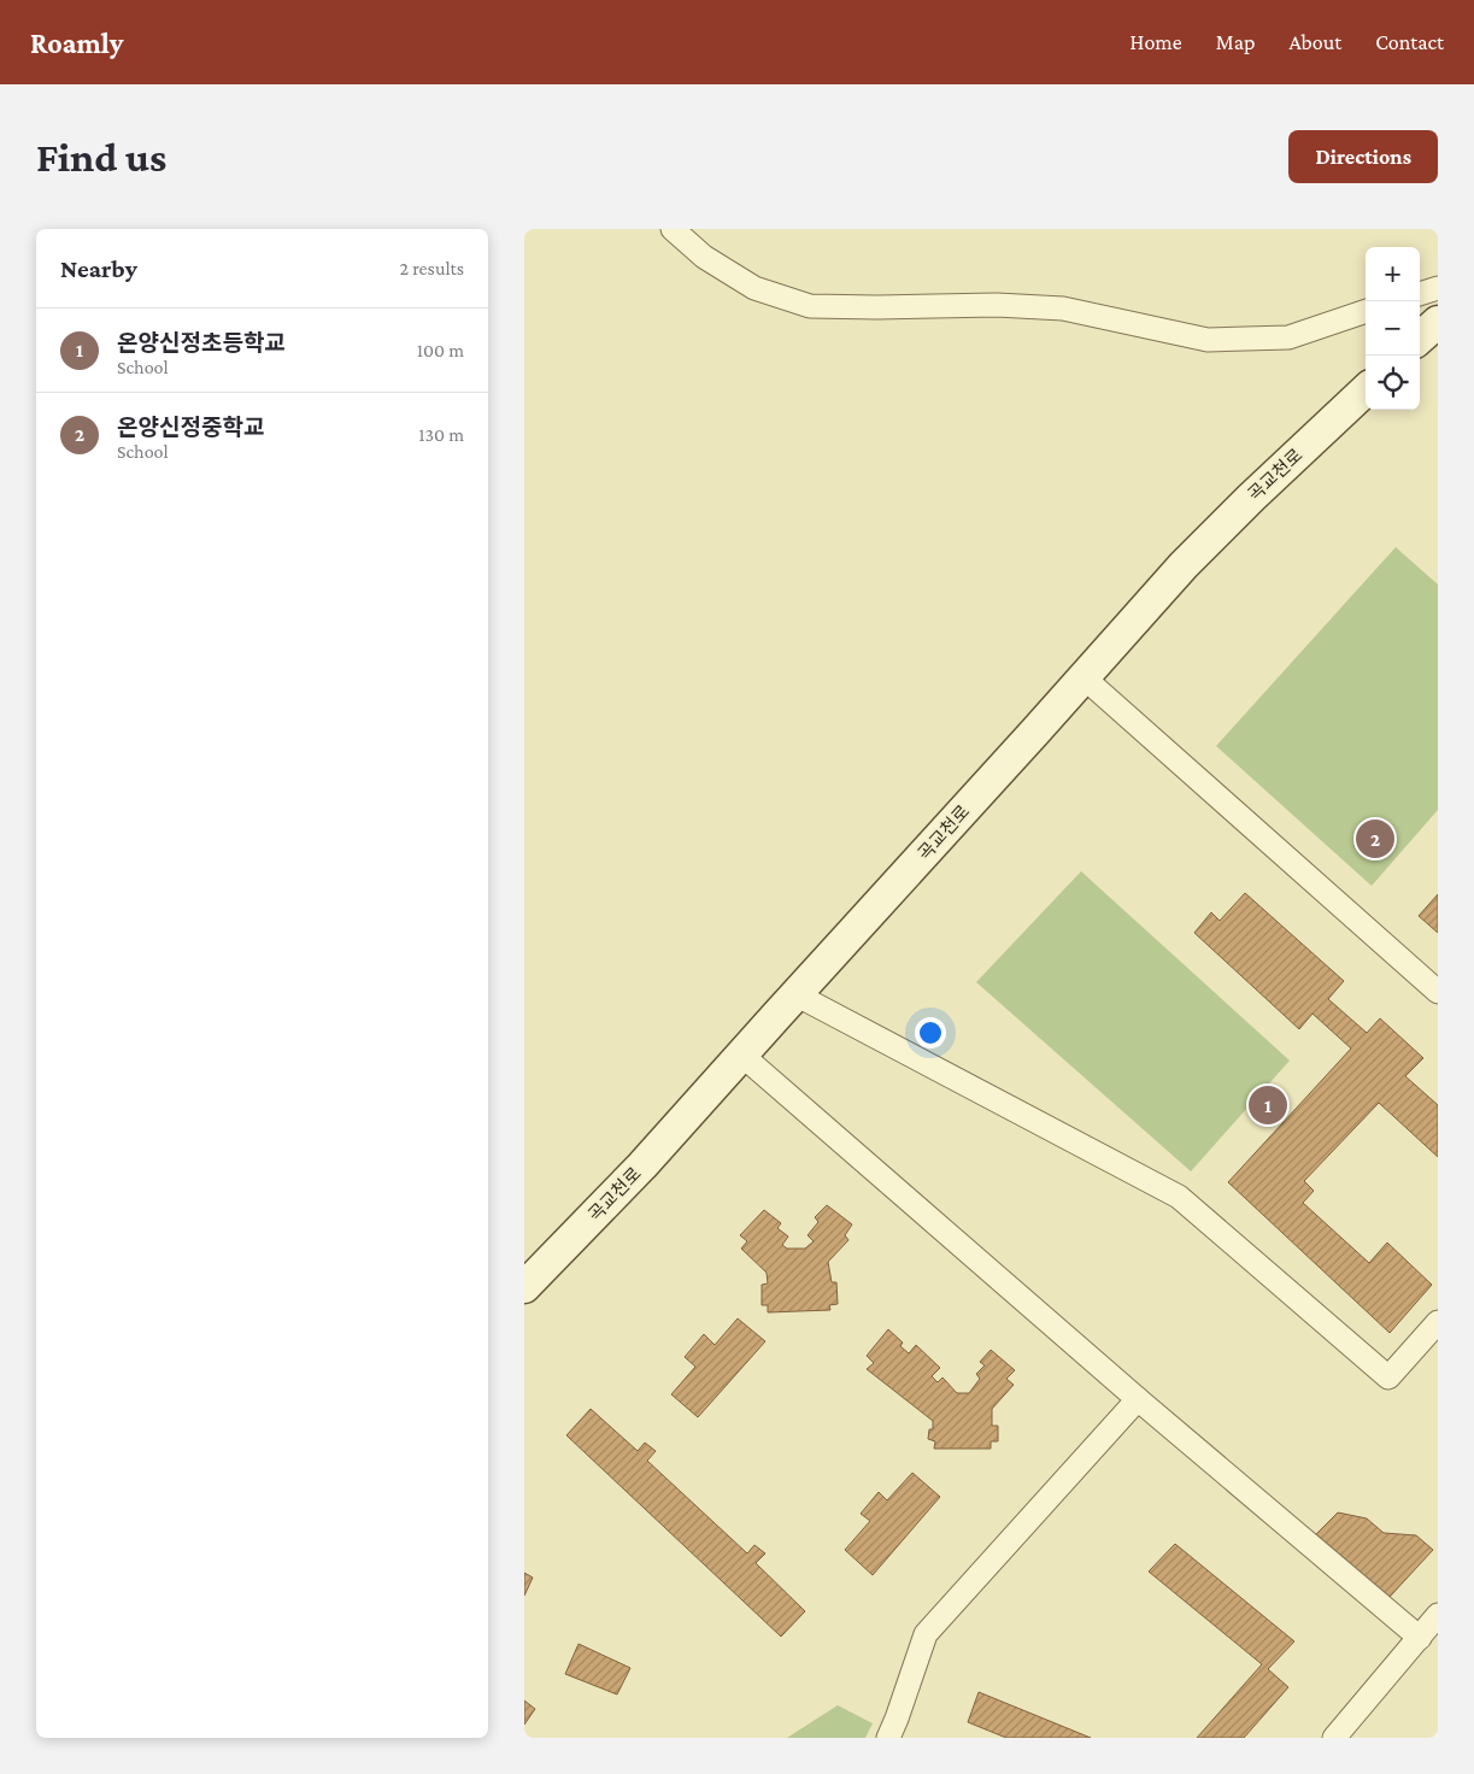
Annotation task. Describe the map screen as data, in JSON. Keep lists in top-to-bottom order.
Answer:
{
  "streets": {
    "main road": ["곡교천로"]
  },
  "page": {
    "header": "Roamly",
    "nav": [
      "Home",
      "Map",
      "About",
      "Contact"
    ],
    "buttons": "Directions",
    "title": "Find us",
    "heading": ["Nearby", "2 results"],
    "map_buttons": ["+", "−"],
    "list": [
      {
        "mark": "1",
        "name": "온양신정초등학교",
        "note": "School",
        "value": "100 m"
      },
      {
        "mark": "2",
        "name": "온양신정중학교",
        "note": "School",
        "value": "130 m"
      }
    ],
    "pins": ["2", "1"]
  }
}
